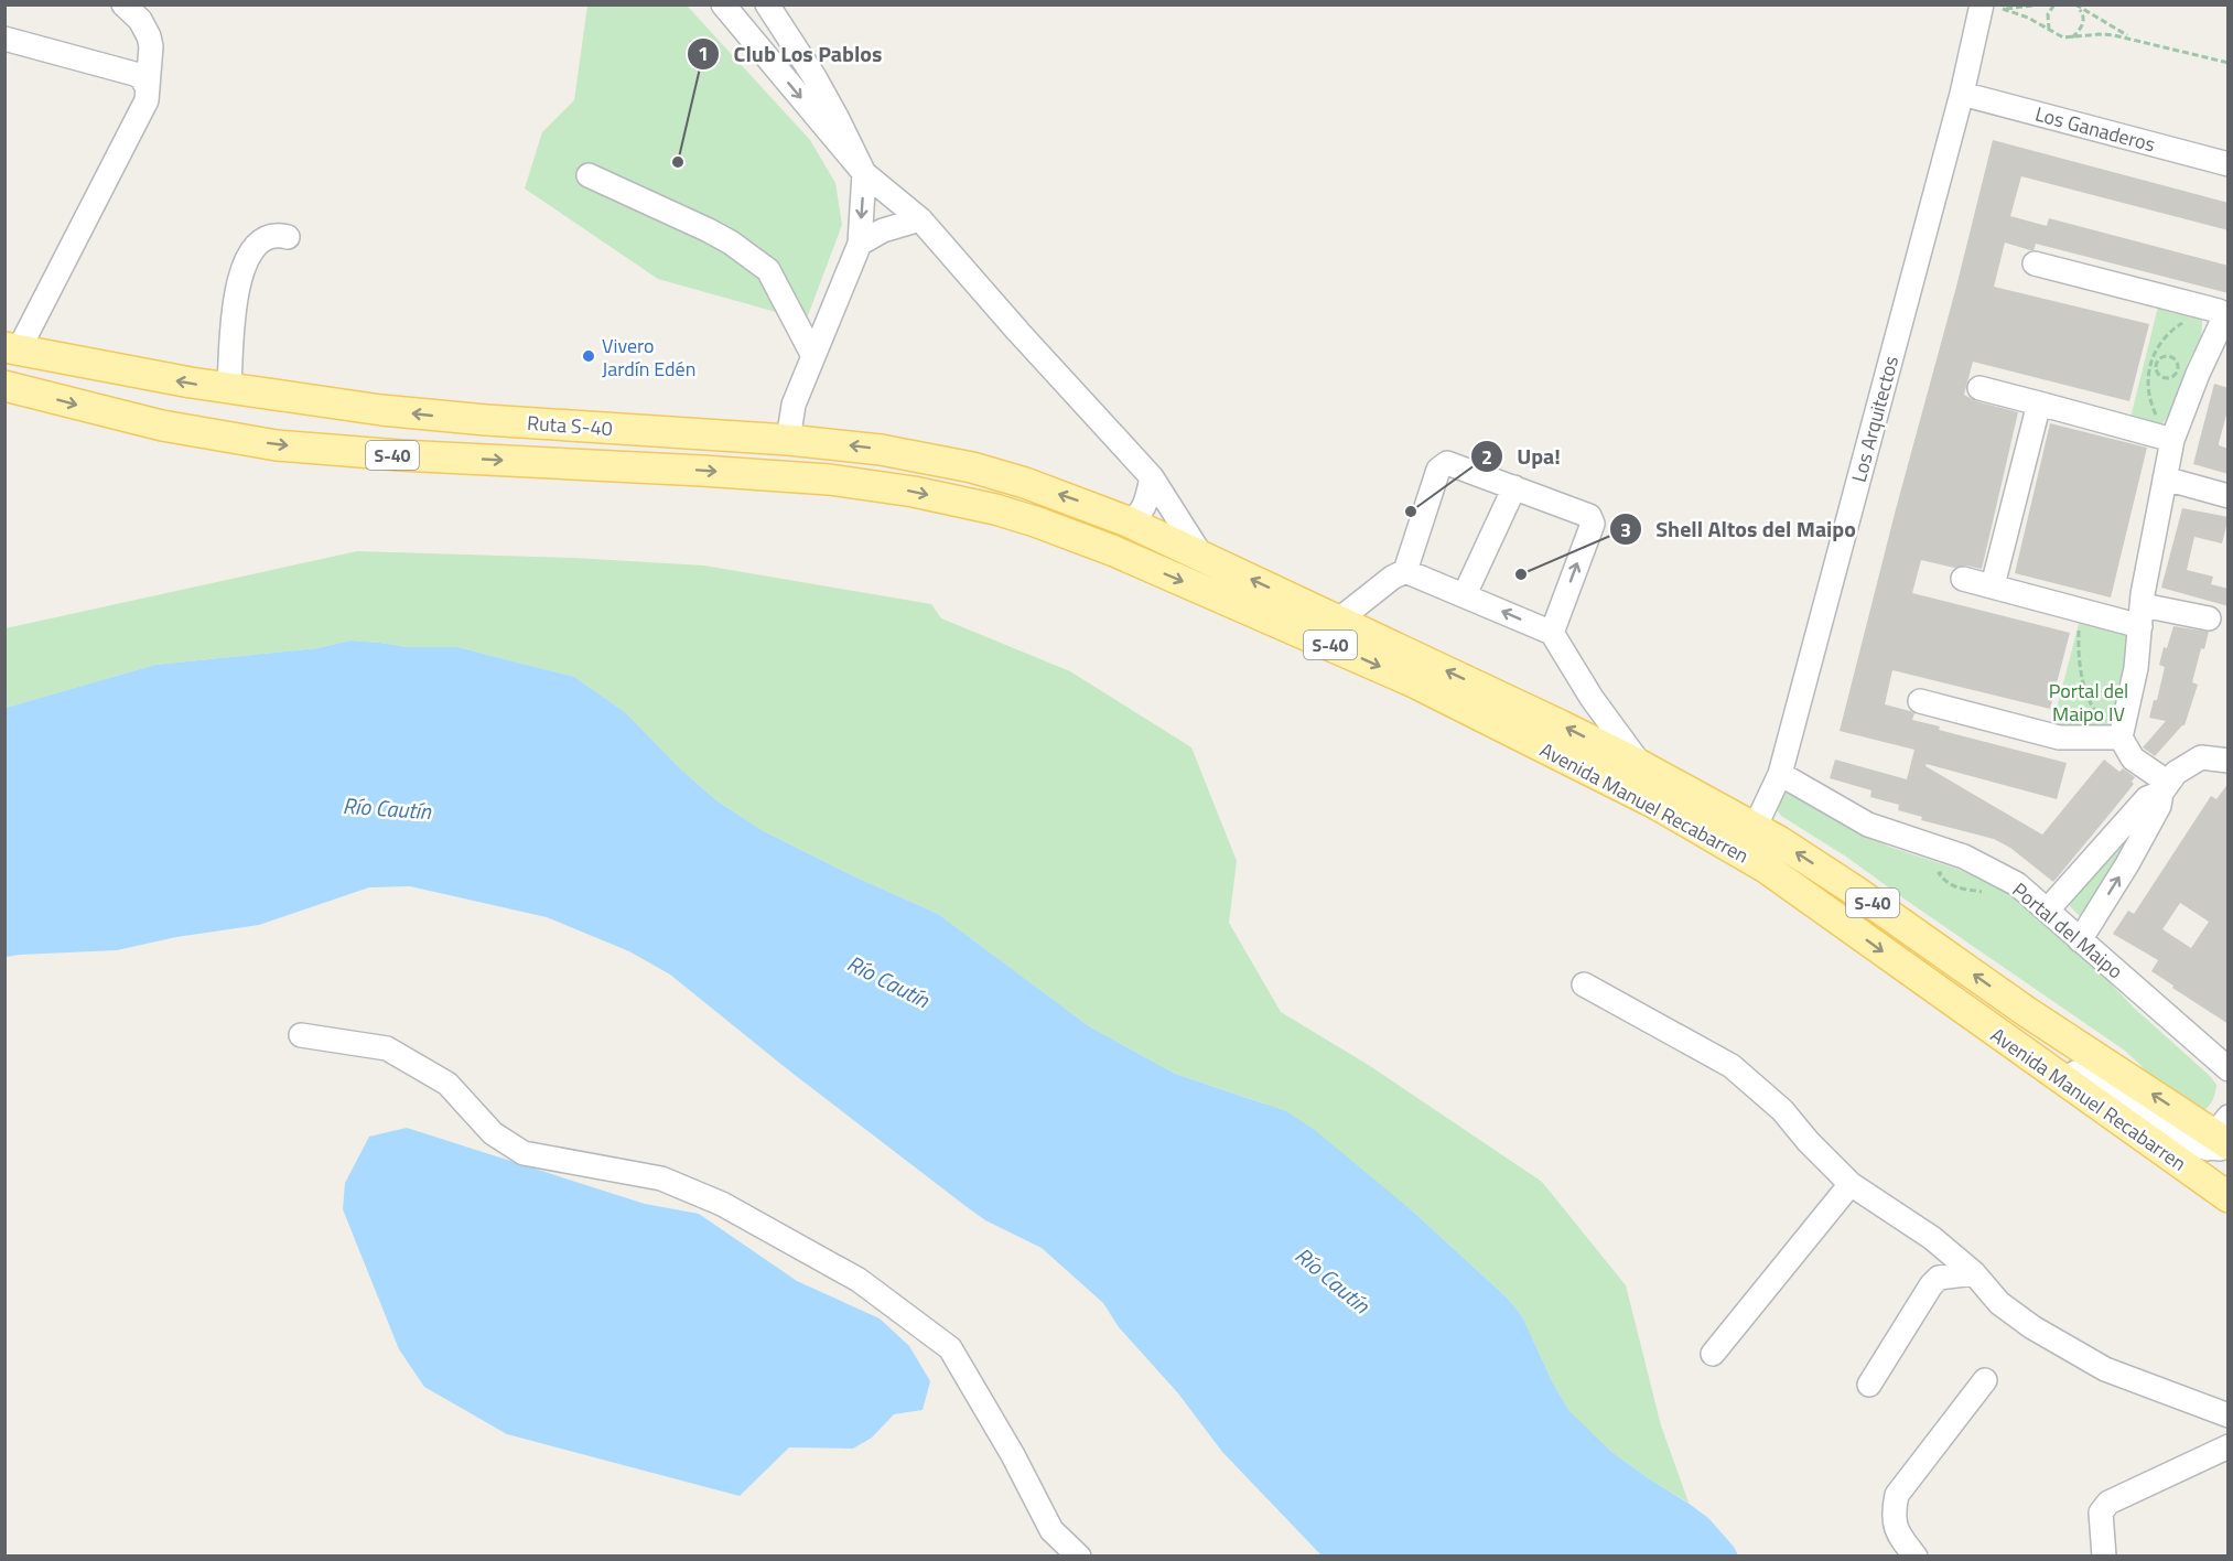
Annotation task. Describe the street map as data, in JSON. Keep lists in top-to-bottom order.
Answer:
{
  "streets": {
    "main road": ["Ruta S-40", "S-40", "Avenida Manuel Recabarren"],
    "street": ["Los Ganaderos", "Los Arquitectos", "Portal del Maipo"]
  },
  "crossings": [
    ["Los Ganaderos", "Los Arquitectos"],
    ["Los Arquitectos", "Avenida Manuel Recabarren"],
    ["Los Arquitectos", "Portal del Maipo"],
    ["Ruta S-40", "Avenida Manuel Recabarren"]
  ],
  "water": ["Río Cautín"],
  "parks": ["Portal del Maipo IV"],
  "places": [
    "Club Los Pablos",
    "Vivero Jardín Edén",
    "Upa!",
    "Shell Altos del Maipo"
  ]
}
